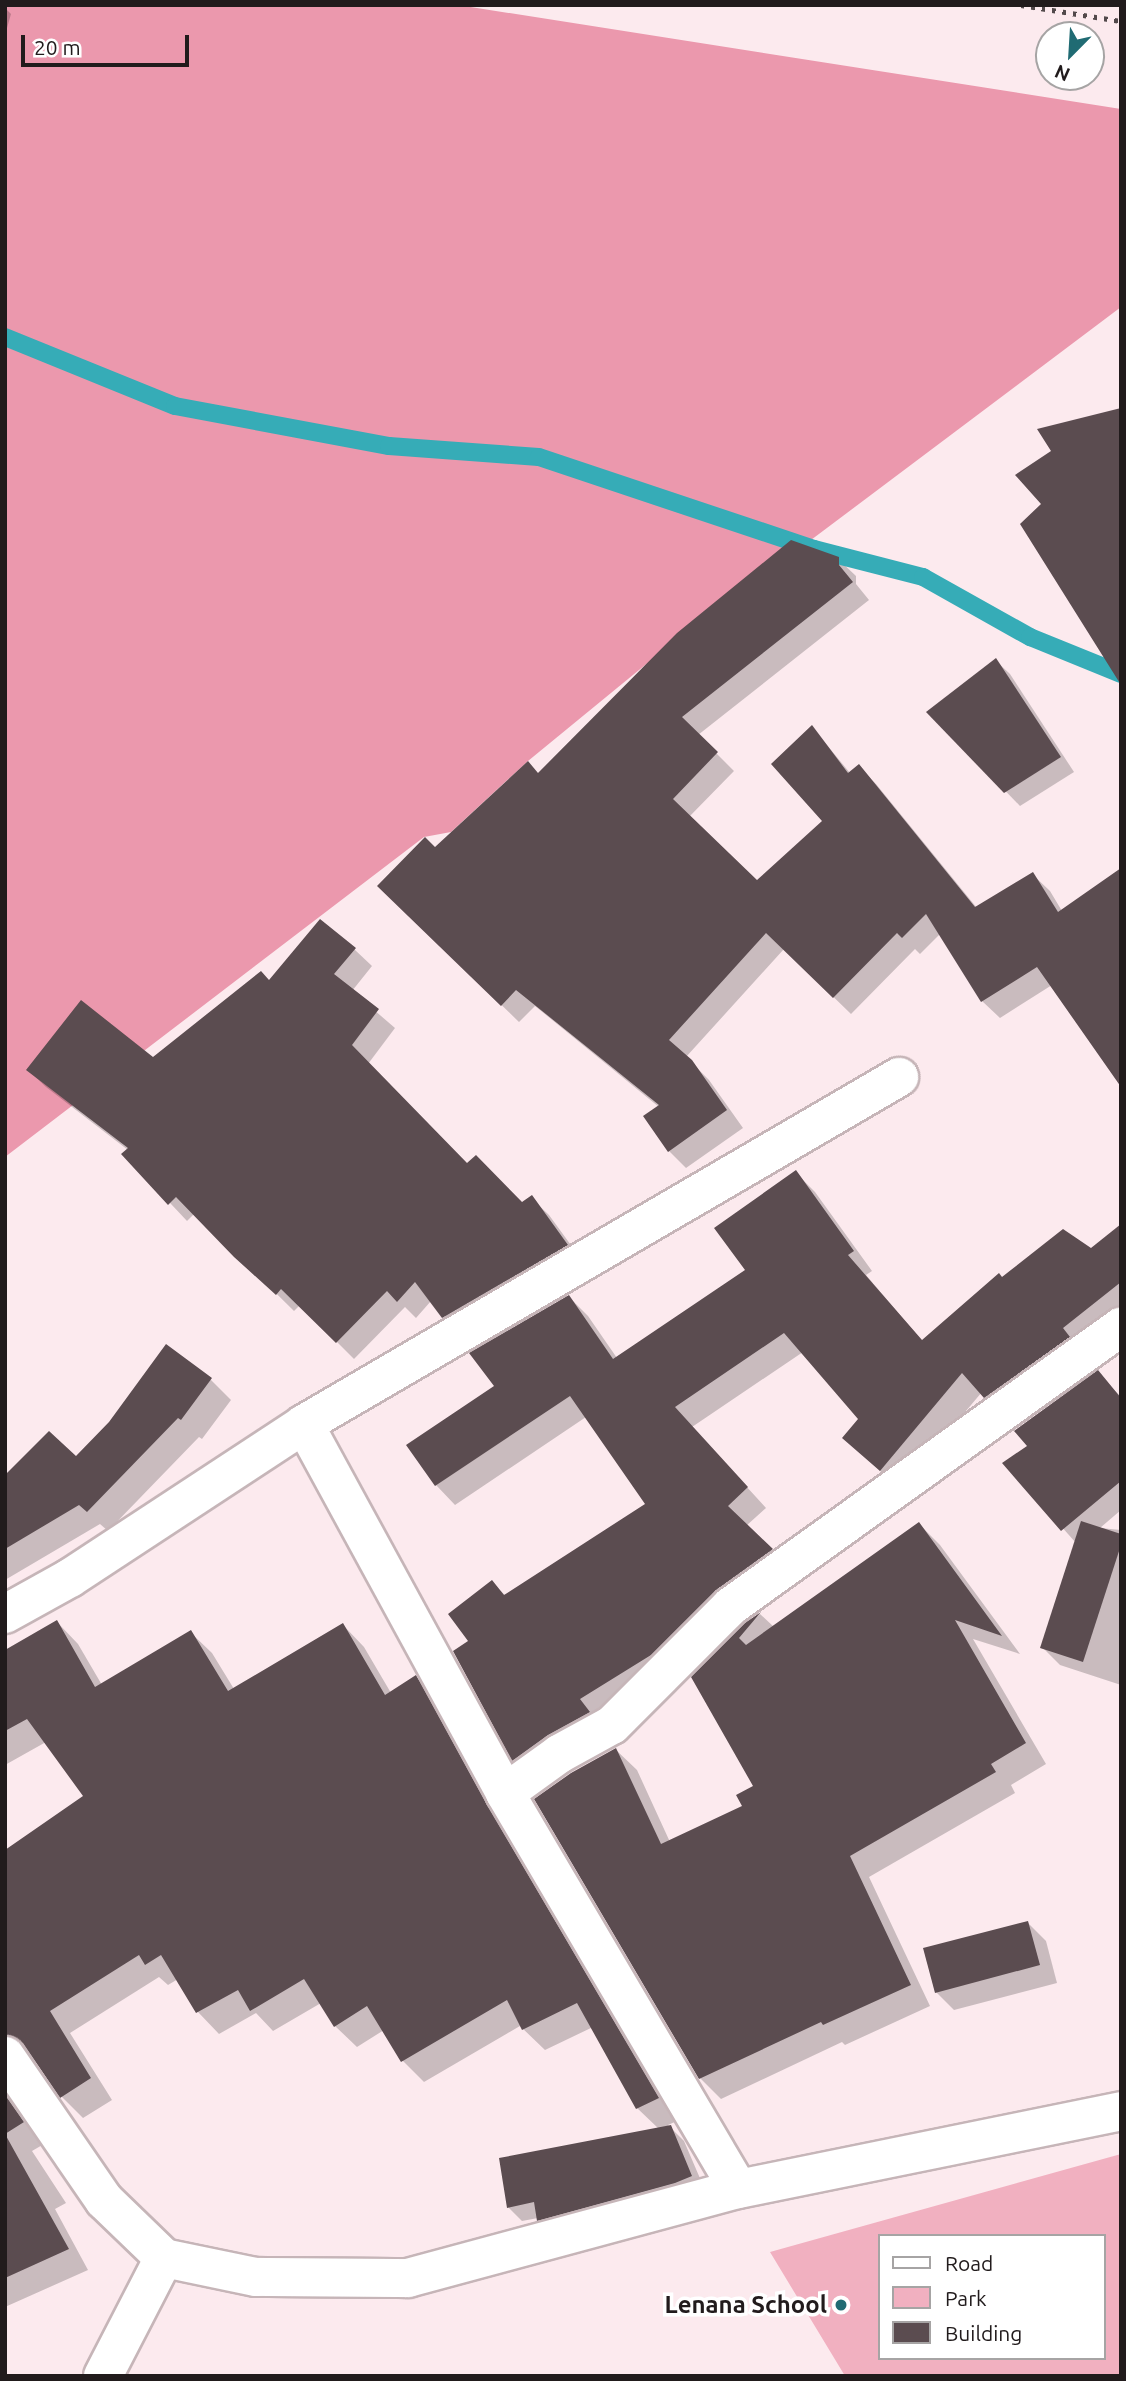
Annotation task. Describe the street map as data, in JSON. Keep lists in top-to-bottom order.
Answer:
{
  "places": ["Lenana School"],
  "legend": ["Road", "Park", "Building"],
  "scale_bar": "20 m",
  "north": "bottom left"
}
